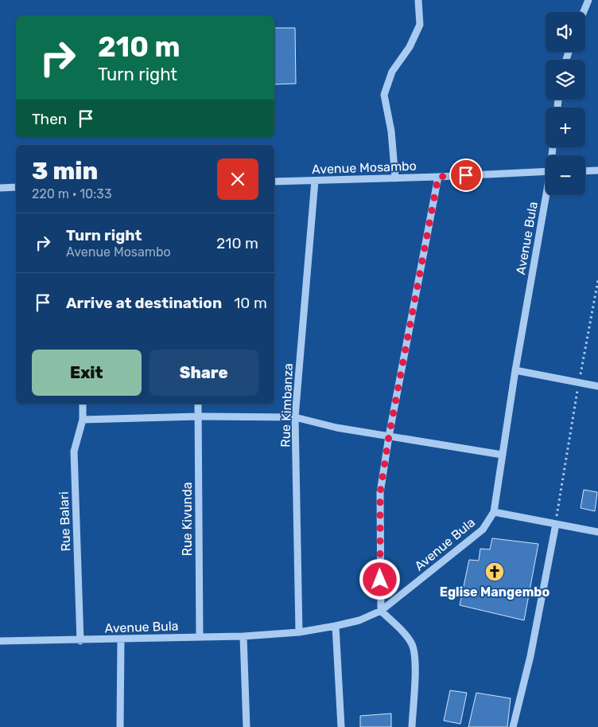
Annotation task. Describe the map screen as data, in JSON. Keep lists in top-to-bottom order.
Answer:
{
  "streets": {
    "street": [
      "Avenue Mosambo",
      "Avenue Bula",
      "Rue Kimbanza",
      "Rue Kivunda",
      "Rue Balari"
    ]
  },
  "crossings": [
    ["Avenue Mosambo", "Rue Kimbanza"],
    ["Avenue Bula", "Rue Kimbanza"],
    ["Avenue Bula", "Rue Kivunda"],
    ["Avenue Bula", "Rue Balari"]
  ],
  "places": {
    "church": ["Eglise Mangembo"]
  },
  "page": {
    "map_buttons": ["+", "−"],
    "turn": ["210 m", "Turn right"],
    "then": "Then",
    "heading": ["3 min", "220 m · 10:33"],
    "list": [
      {
        "name": "Turn right",
        "note": "Avenue Mosambo",
        "value": "210 m"
      },
      {
        "name": "Arrive at destination",
        "value": "10 m"
      }
    ],
    "buttons": ["Exit", "Share"]
  }
}
